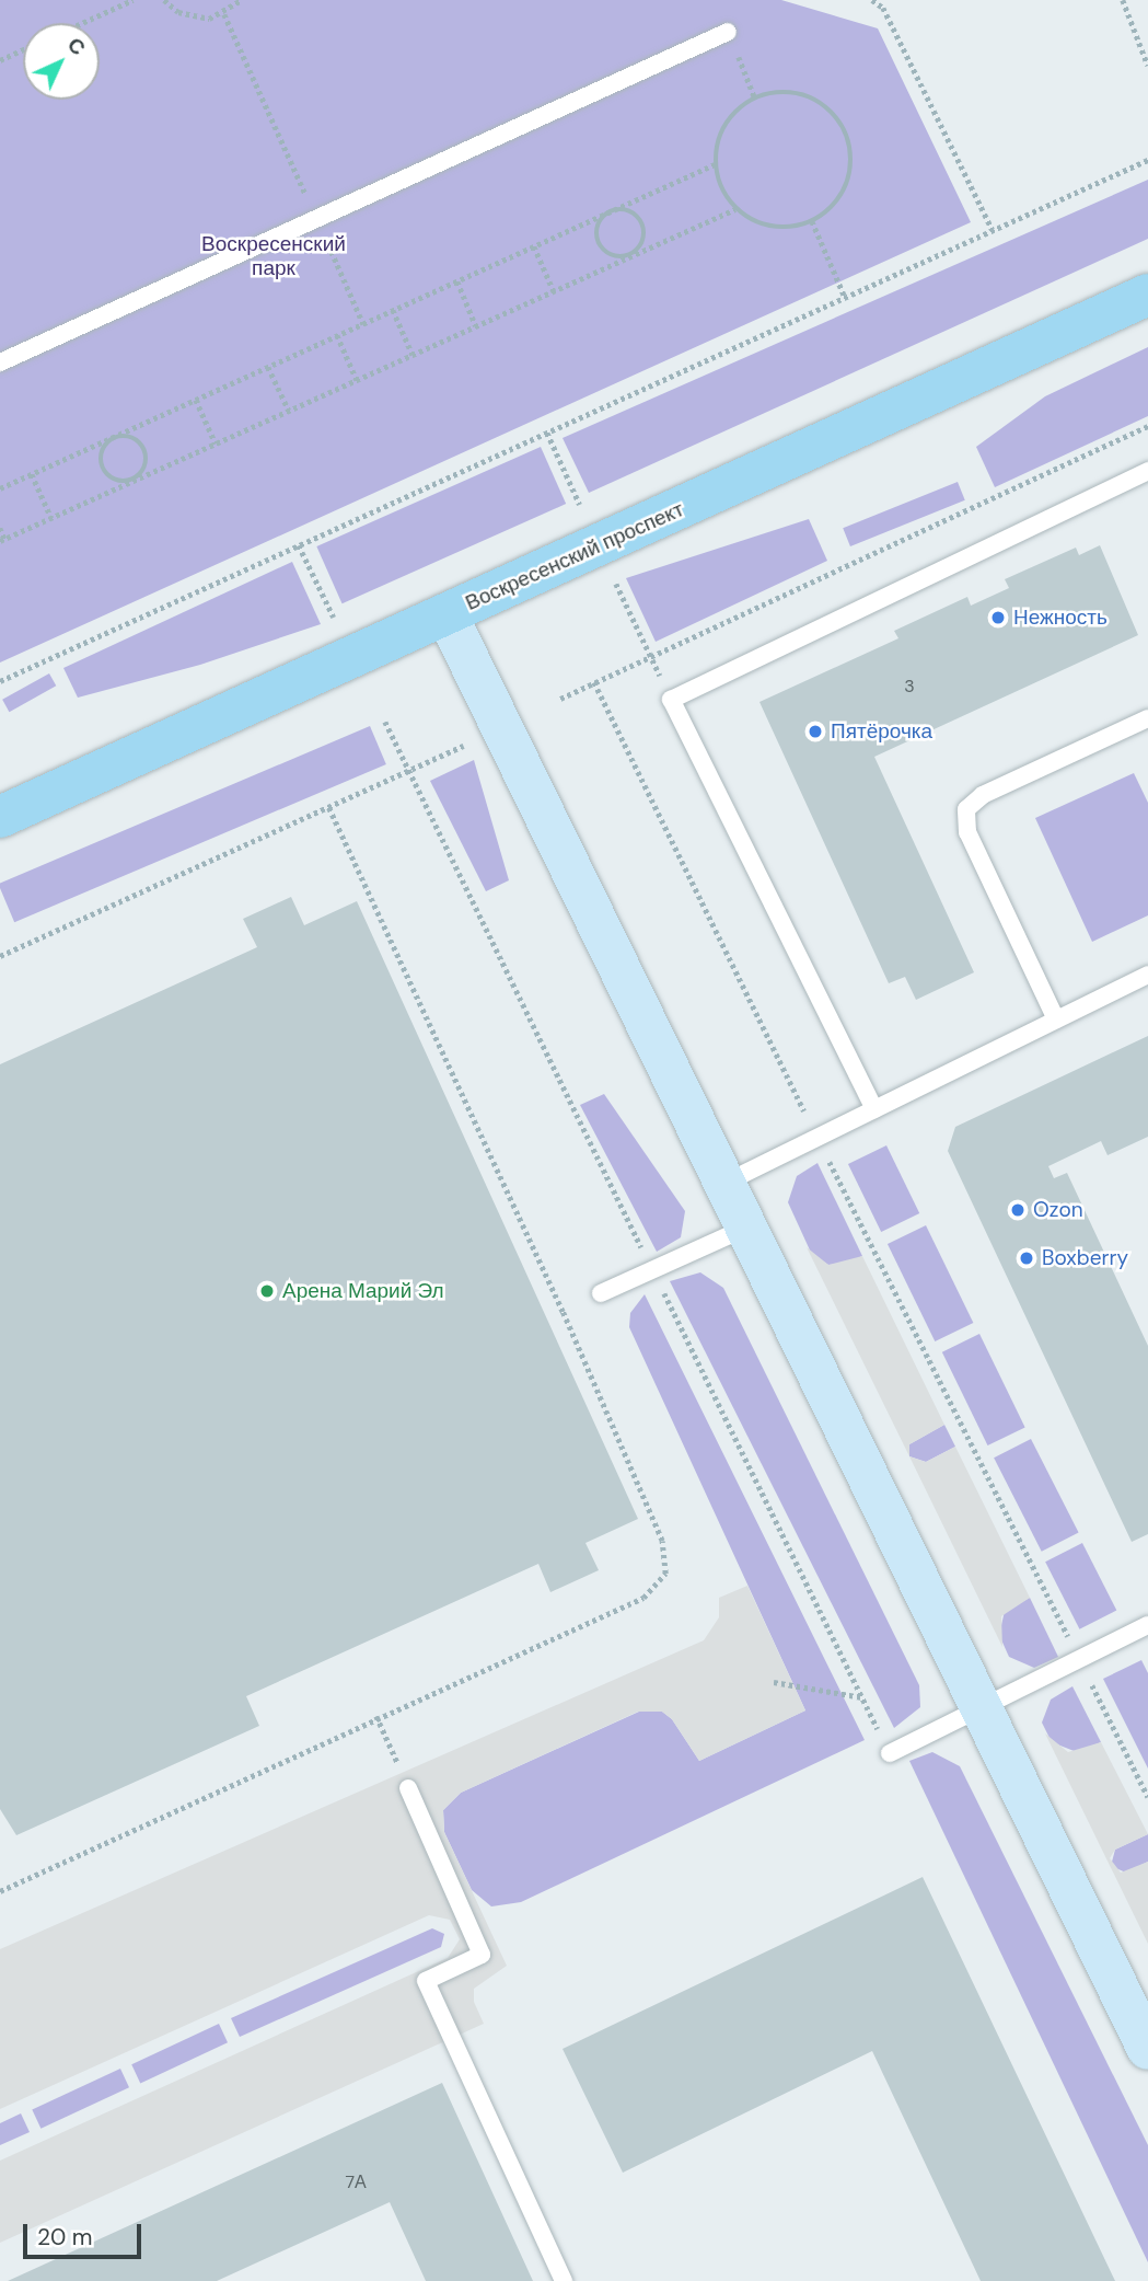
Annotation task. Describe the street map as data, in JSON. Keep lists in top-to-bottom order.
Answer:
{
  "streets": {
    "main road": ["Воскресенский проспект"]
  },
  "parks": ["Воскресенский парк"],
  "places": [
    "Нежность",
    "Пятёрочка",
    "Ozon",
    "Boxberry",
    "Арена Марий Эл"
  ],
  "house_numbers": ["3", "7А"],
  "scale_bar": "20 m",
  "north": "top right"
}
